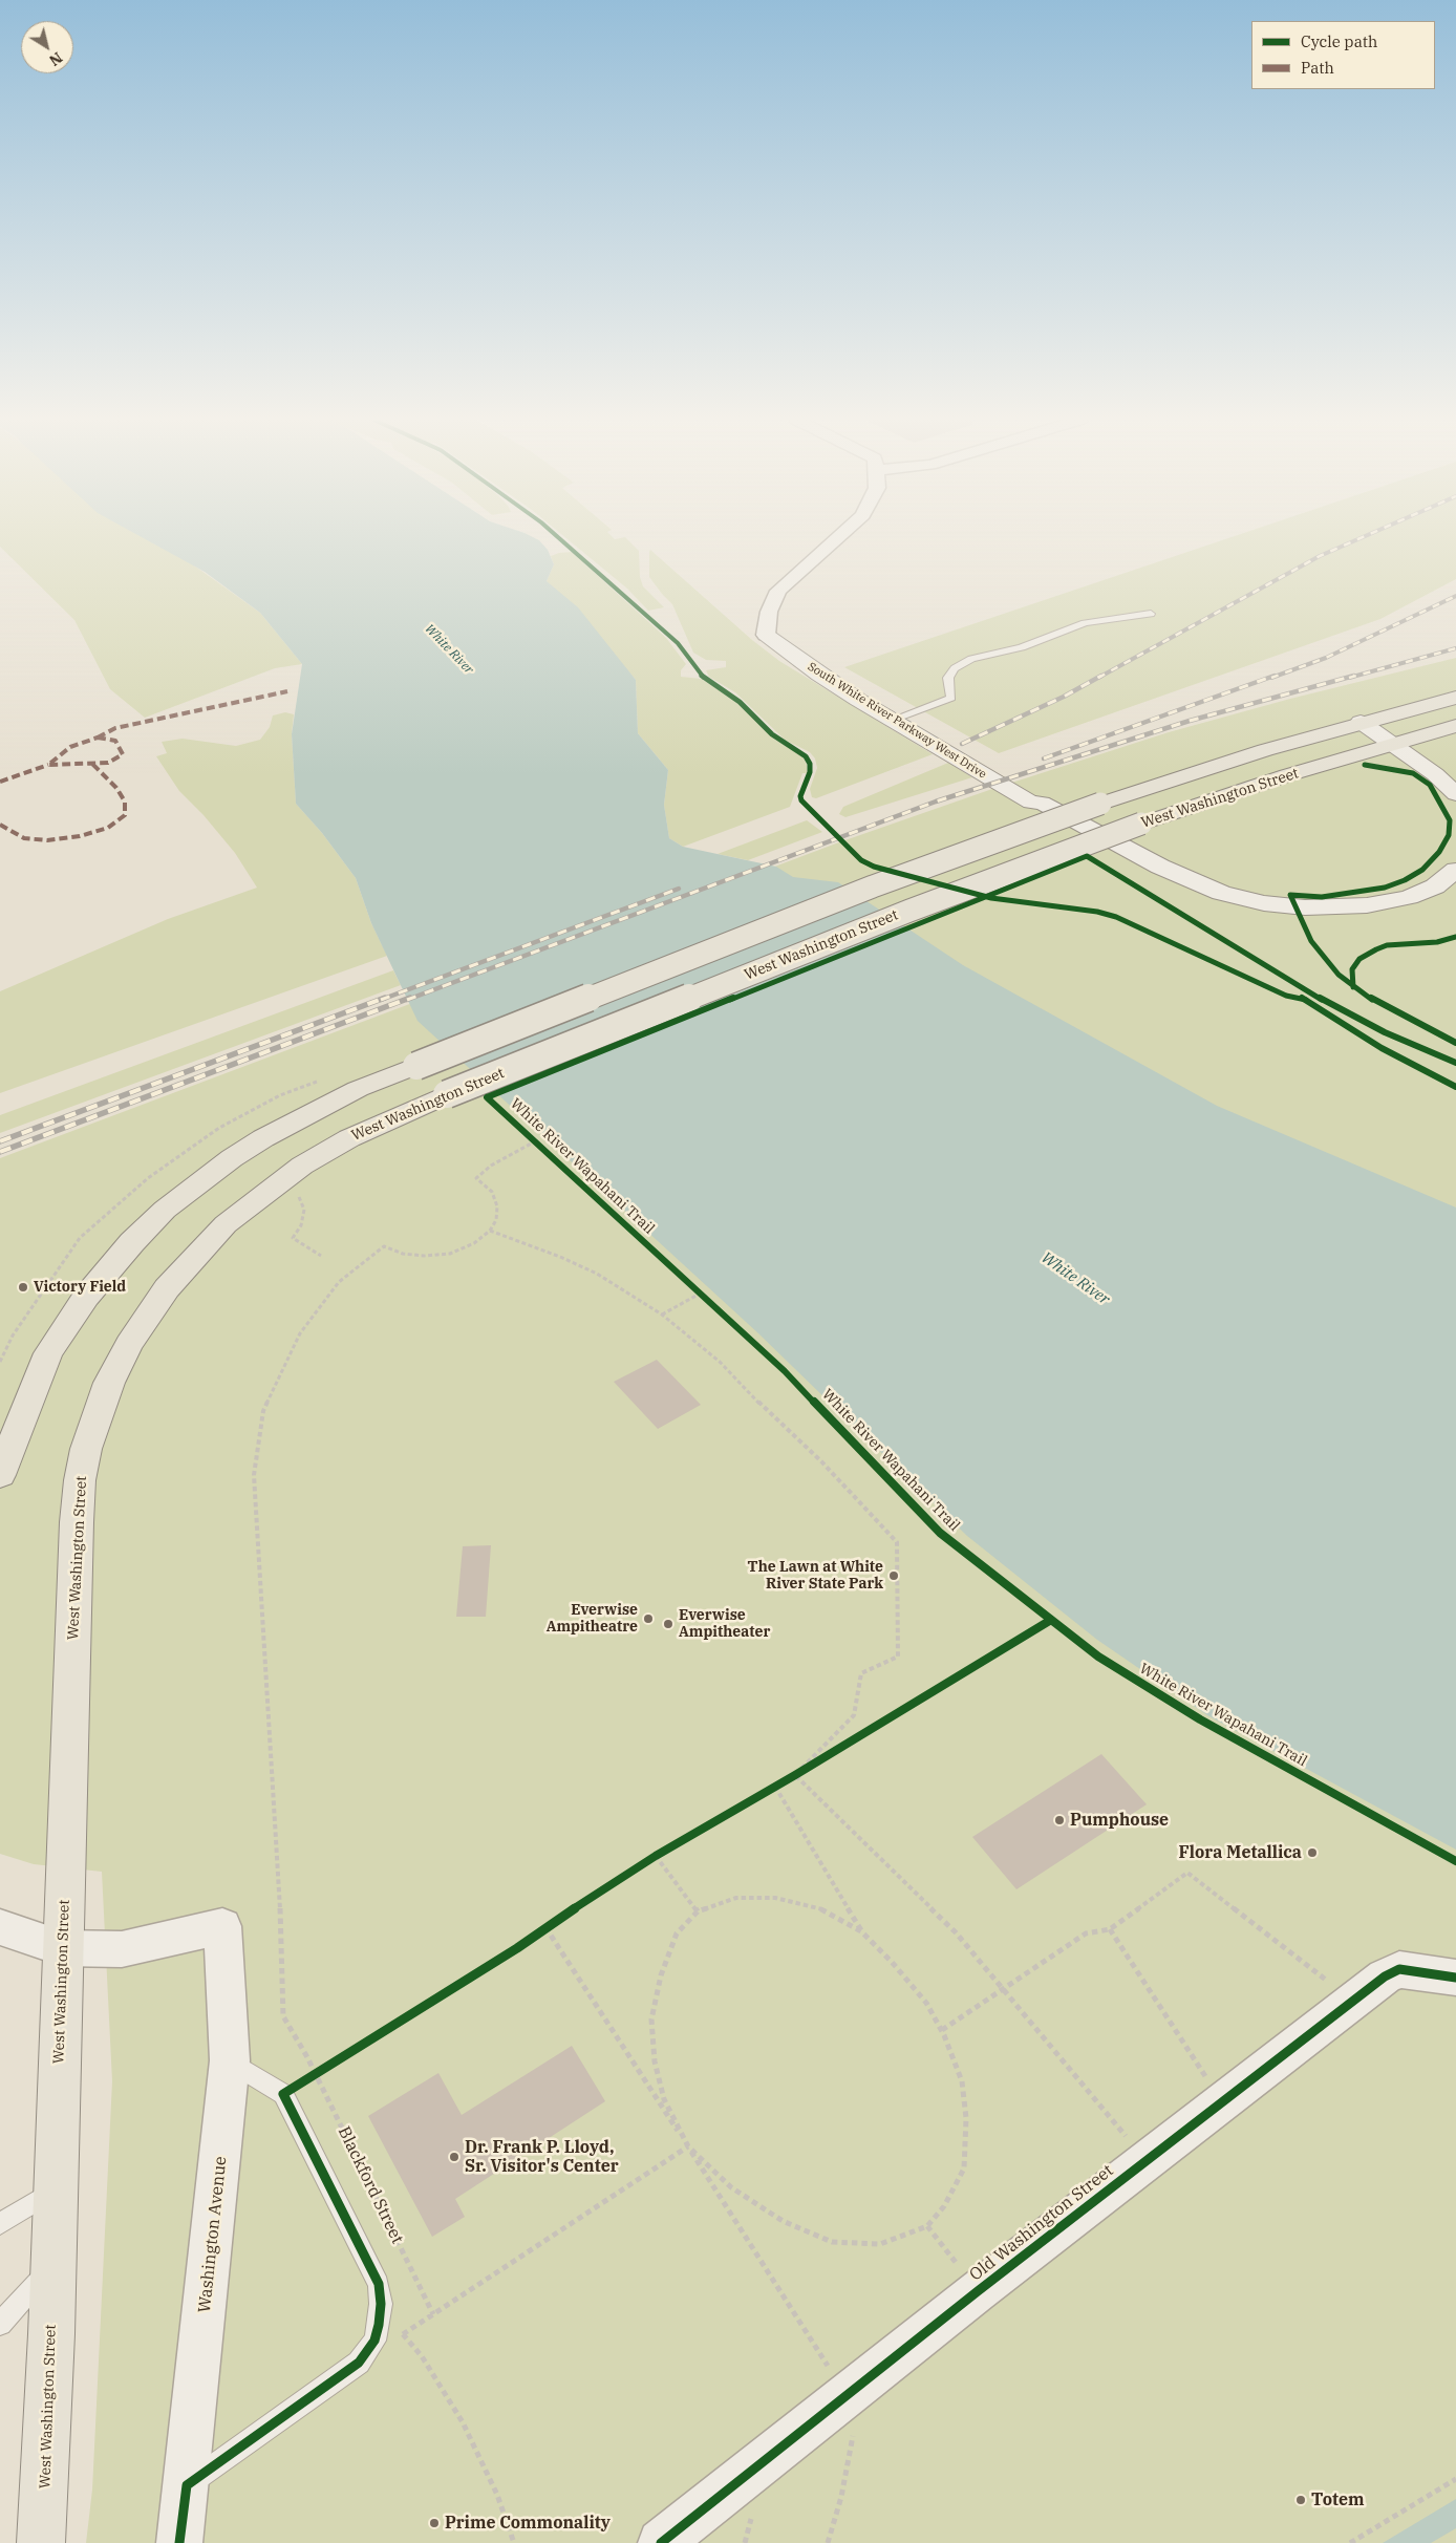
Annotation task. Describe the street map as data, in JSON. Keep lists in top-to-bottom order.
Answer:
{
  "streets": {
    "main road": ["West Washington Street"],
    "street": ["South White River Parkway West Drive", "Old Washington Street", "Washington Avenue"],
    "path": ["Blackford Street"],
    "cycle path": ["White River Wapahani Trail"]
  },
  "crossings": [
    ["West Washington Street", "Washington Avenue"]
  ],
  "water": ["White River"],
  "places": [
    "Victory Field",
    "The Lawn at White River State Park",
    "Everwise Ampitheatre",
    "Everwise Ampitheater",
    "Pumphouse",
    "Flora Metallica",
    "Dr. Frank P. Lloyd, Sr. Visitor's Center",
    "Totem",
    "Prime Commonality"
  ],
  "legend": ["Cycle path", "Path"],
  "north": "bottom right"
}
